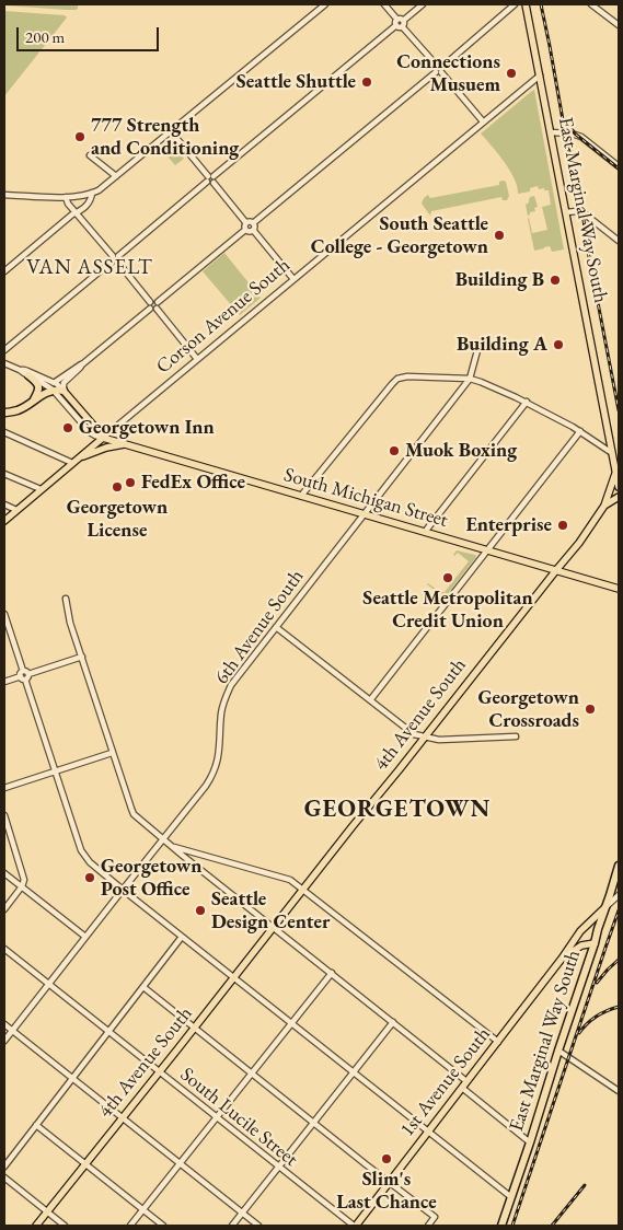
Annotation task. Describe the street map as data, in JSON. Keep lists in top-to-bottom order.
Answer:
{
  "streets": {
    "highway": ["East Marginal Way South"],
    "main road": [
      "Corson Avenue South",
      "South Michigan Street",
      "4th Avenue South",
      "1st Avenue South"
    ],
    "street": ["6th Avenue South", "South Lucile Street"]
  },
  "crossings": [
    ["East Marginal Way South", "Corson Avenue South"],
    ["East Marginal Way South", "4th Avenue South"],
    ["East Marginal Way South", "1st Avenue South"],
    ["Corson Avenue South", "South Michigan Street"],
    ["South Michigan Street", "6th Avenue South"],
    ["South Michigan Street", "4th Avenue South"],
    ["6th Avenue South", "South Lucile Street"],
    ["4th Avenue South", "South Lucile Street"],
    ["1st Avenue South", "South Lucile Street"]
  ],
  "districts": ["VAN ASSELT", "GEORGETOWN"],
  "places": [
    "Connections Musuem",
    "Seattle Shuttle",
    "777 Strength and Conditioning",
    "South Seattle College - Georgetown",
    "Building B",
    "Building A",
    "Georgetown Inn",
    "Muok Boxing",
    "FedEx Office",
    "Georgetown License",
    "Enterprise",
    "Seattle Metropolitan Credit Union",
    "Georgetown Crossroads",
    "Georgetown Post Office",
    "Seattle Design Center",
    "Slim's Last Chance"
  ],
  "scale_bar": "200 m"
}
